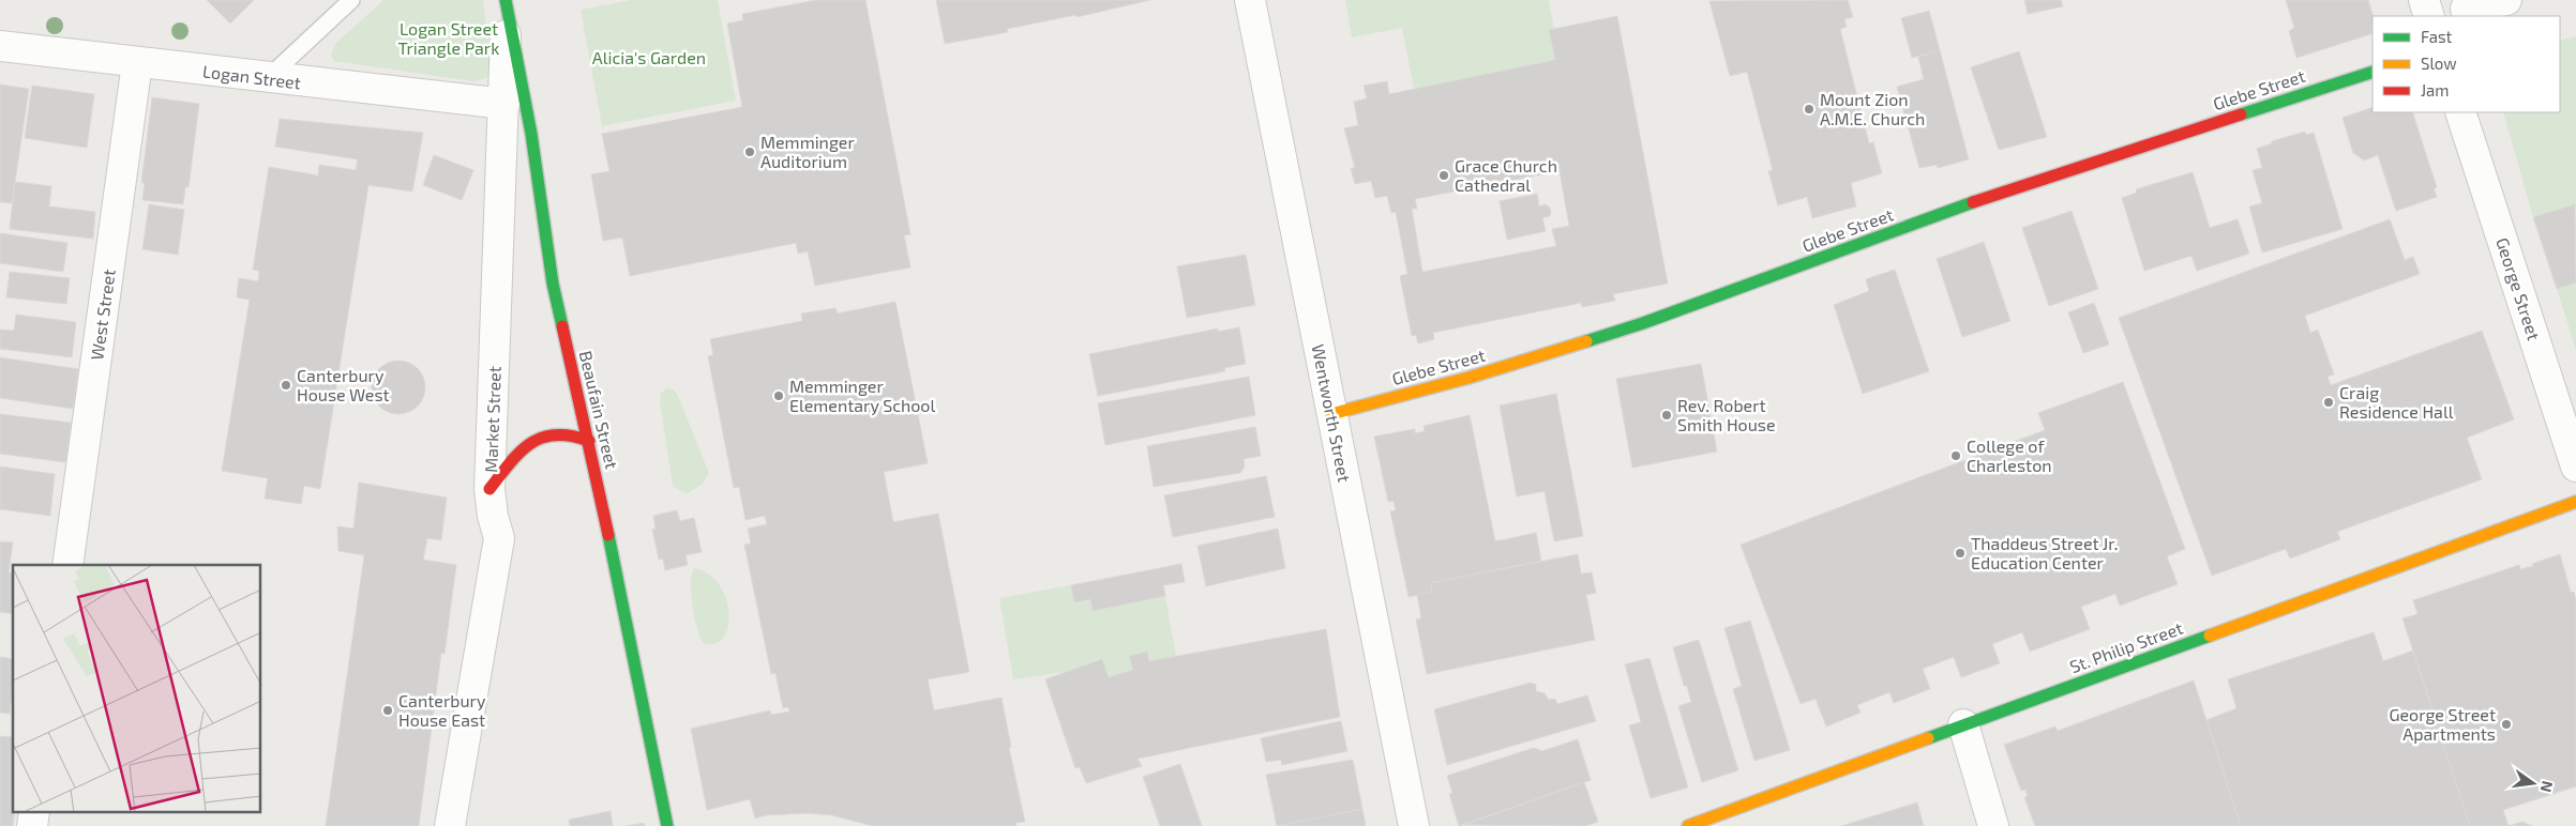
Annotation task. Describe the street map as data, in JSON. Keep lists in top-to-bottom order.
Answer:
{
  "streets": {
    "street": [
      "Logan Street",
      "Glebe Street",
      "George Street",
      "West Street",
      "Beaufain Street",
      "Wentworth Street",
      "Market Street",
      "St. Philip Street"
    ]
  },
  "crossings": [
    ["Logan Street", "West Street"],
    ["Logan Street", "Market Street"],
    ["Glebe Street", "Wentworth Street"],
    ["Beaufain Street", "Market Street"]
  ],
  "parks": ["Logan Street Triangle Park", "Alicia's Garden"],
  "places": [
    "Mount Zion A.M.E. Church",
    "Memminger Auditorium",
    "Grace Church Cathedral",
    "Canterbury House West",
    "Memminger Elementary School",
    "Craig Residence Hall",
    "Rev. Robert Smith House",
    "College of Charleston",
    "Thaddeus Street Jr. Education Center",
    "Canterbury House East",
    "George Street Apartments"
  ],
  "legend": ["Fast", "Slow", "Jam"],
  "north": "right"
}
